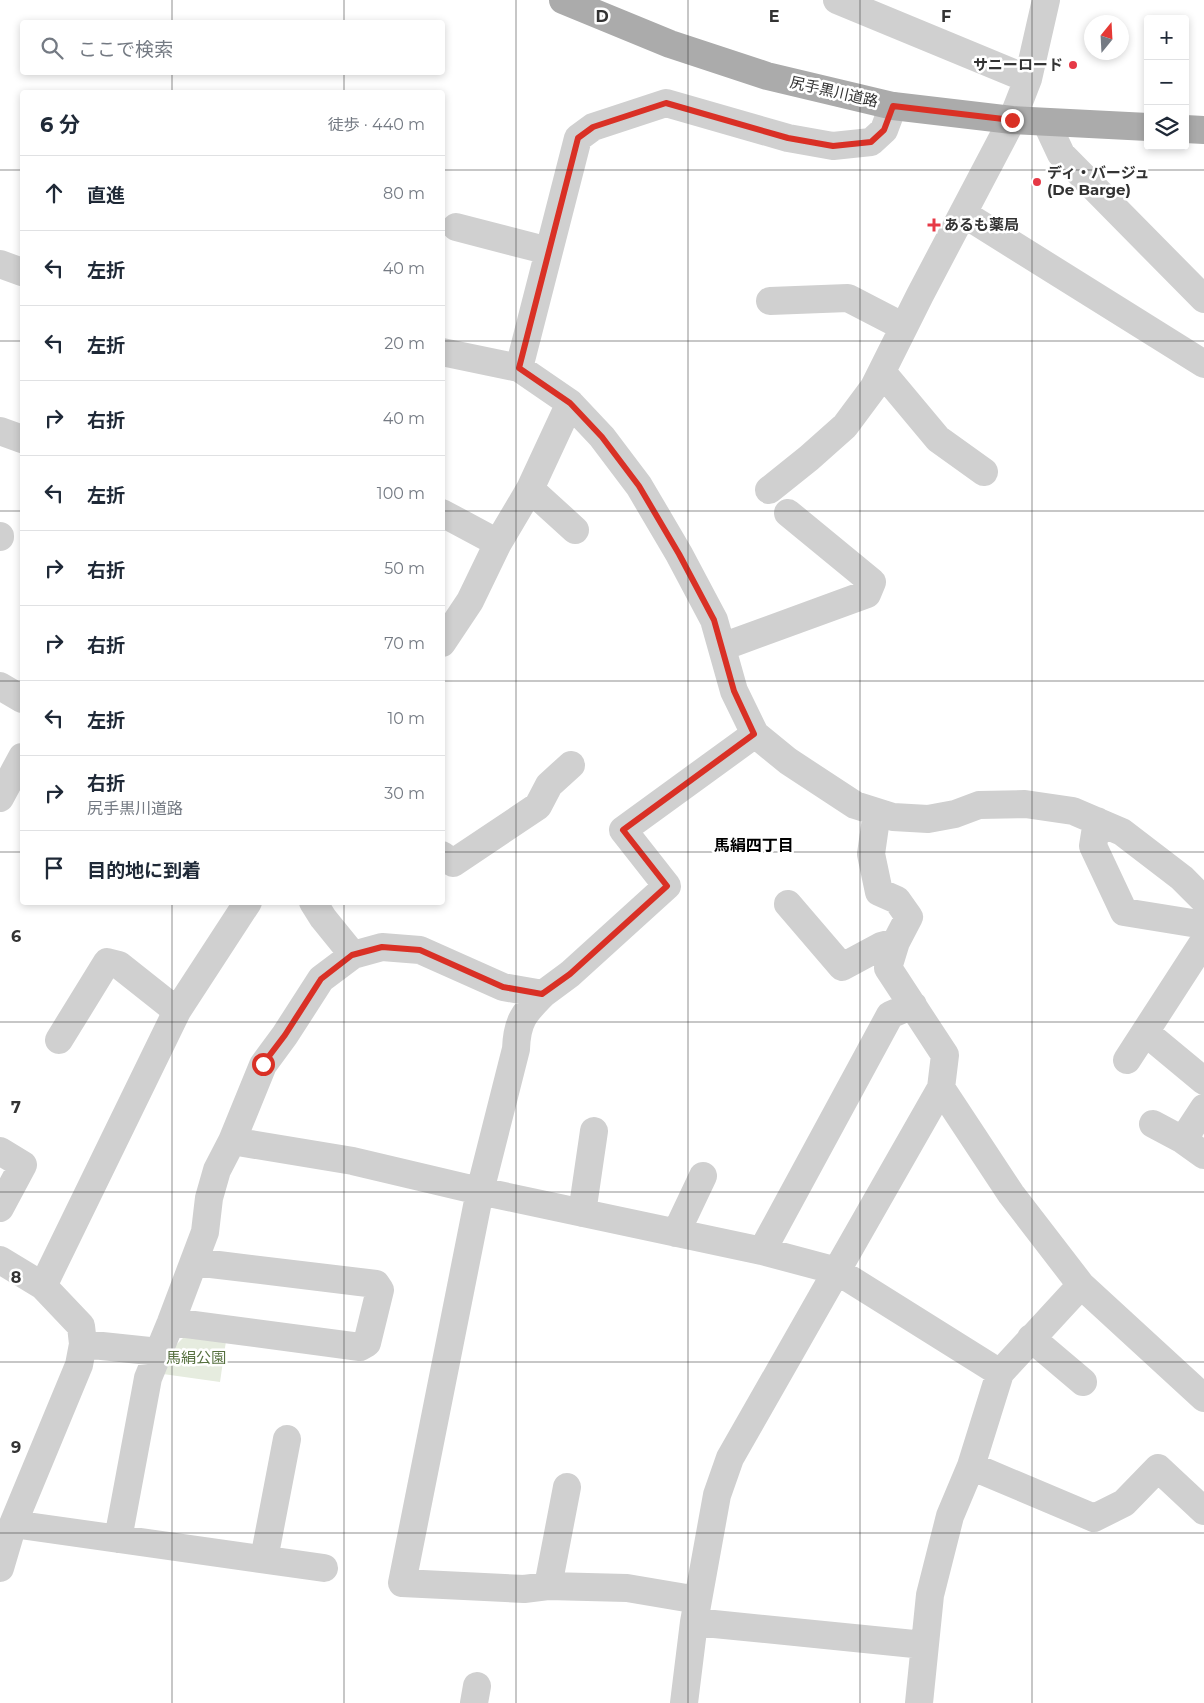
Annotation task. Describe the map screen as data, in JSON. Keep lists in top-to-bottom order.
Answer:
{
  "streets": {
    "main road": ["尻手黒川道路"]
  },
  "districts": ["馬絹四丁目"],
  "parks": ["馬絹公園"],
  "places": {
    "other": ["サニーロード", "ディ・バージュ (De Barge)"],
    "health": ["あるも薬局"]
  },
  "north": "top",
  "page": {
    "map_buttons": ["+", "−"],
    "search": "ここで検索",
    "heading": ["6 分", "徒歩 · 440 m"],
    "list": [
      ["直進", "80 m"],
      ["左折", "40 m"],
      ["左折", "20 m"],
      ["右折", "40 m"],
      ["左折", "100 m"],
      ["右折", "50 m"],
      ["右折", "70 m"],
      ["左折", "10 m"],
      ["右折", "尻手黒川道路", "30 m"],
      "目的地に到着"
    ]
  },
  "grid": {
    "columns": ["D", "E", "F"],
    "rows": [
      "6",
      "7",
      "8",
      "9"
    ]
  }
}
